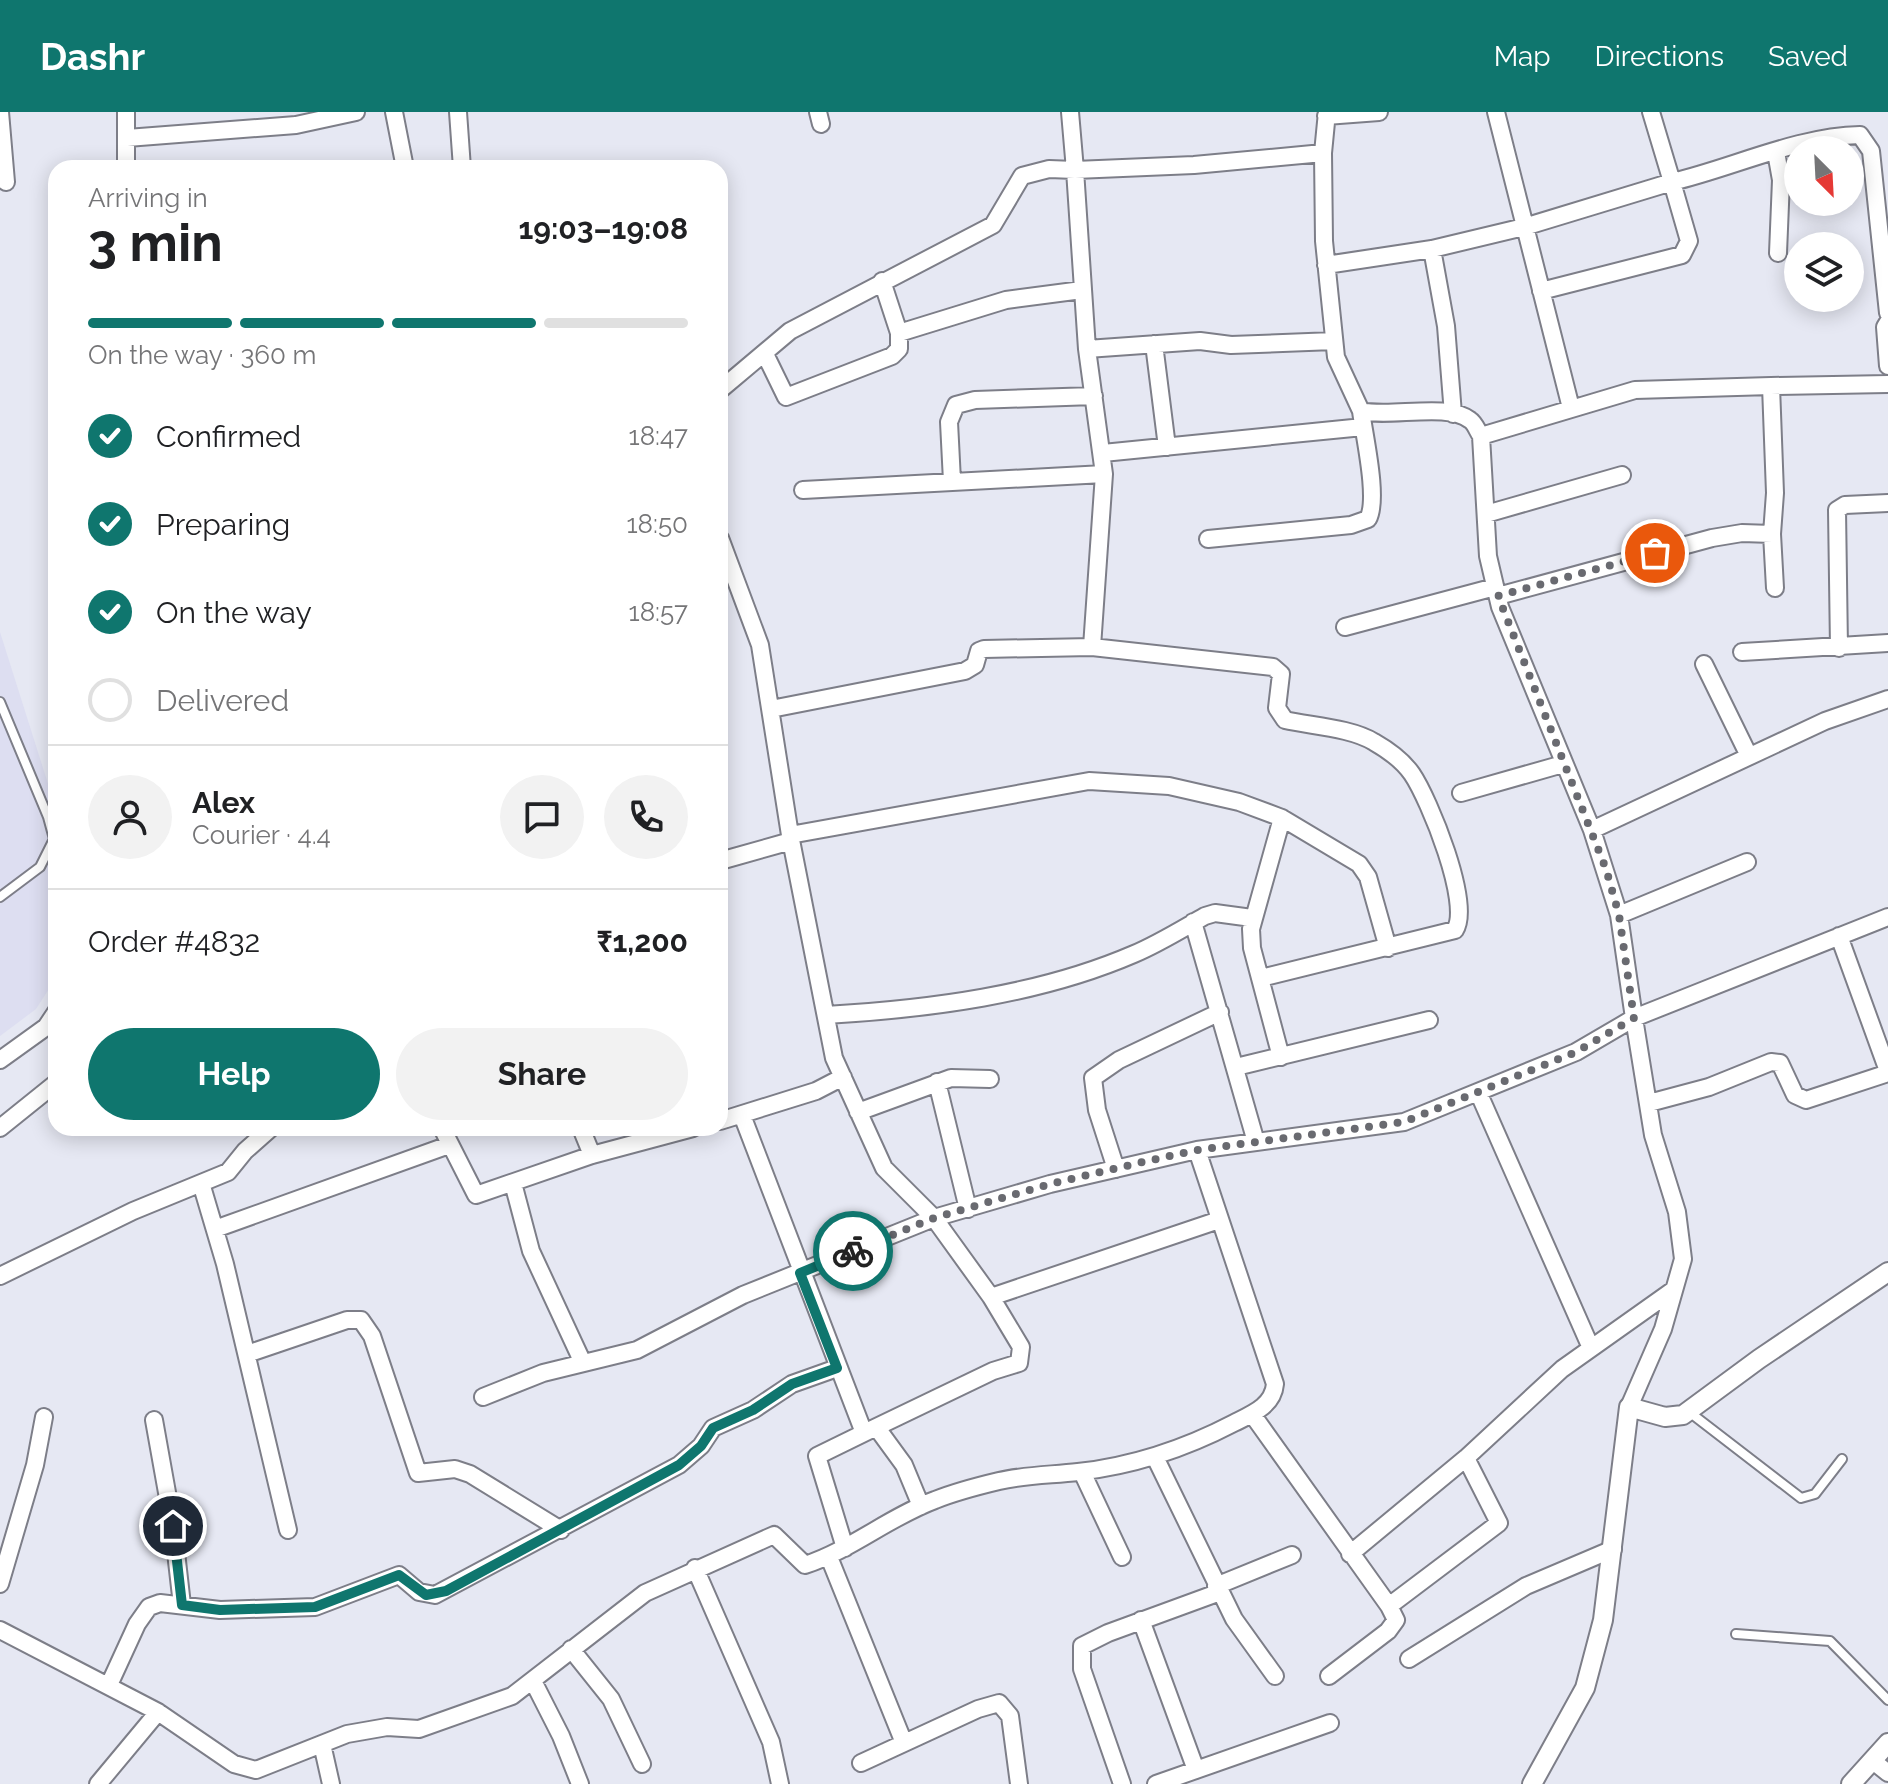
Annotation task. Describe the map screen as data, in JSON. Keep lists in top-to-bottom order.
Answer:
{
  "north": "bottom right",
  "page": {
    "header": "Dashr",
    "nav": ["Map", "Directions", "Saved"],
    "heading": ["3 min", "Arriving in", "19:03–19:08"],
    "panel": [
      "Alex",
      "Courier · 4.4",
      "Order #4832",
      "₹1,200"
    ],
    "bar": "On the way · 360 m",
    "list": [
      ["Confirmed", "18:47"],
      ["Preparing", "18:50"],
      ["On the way", "18:57"],
      "Delivered"
    ],
    "buttons": ["Help", "Share"]
  }
}
